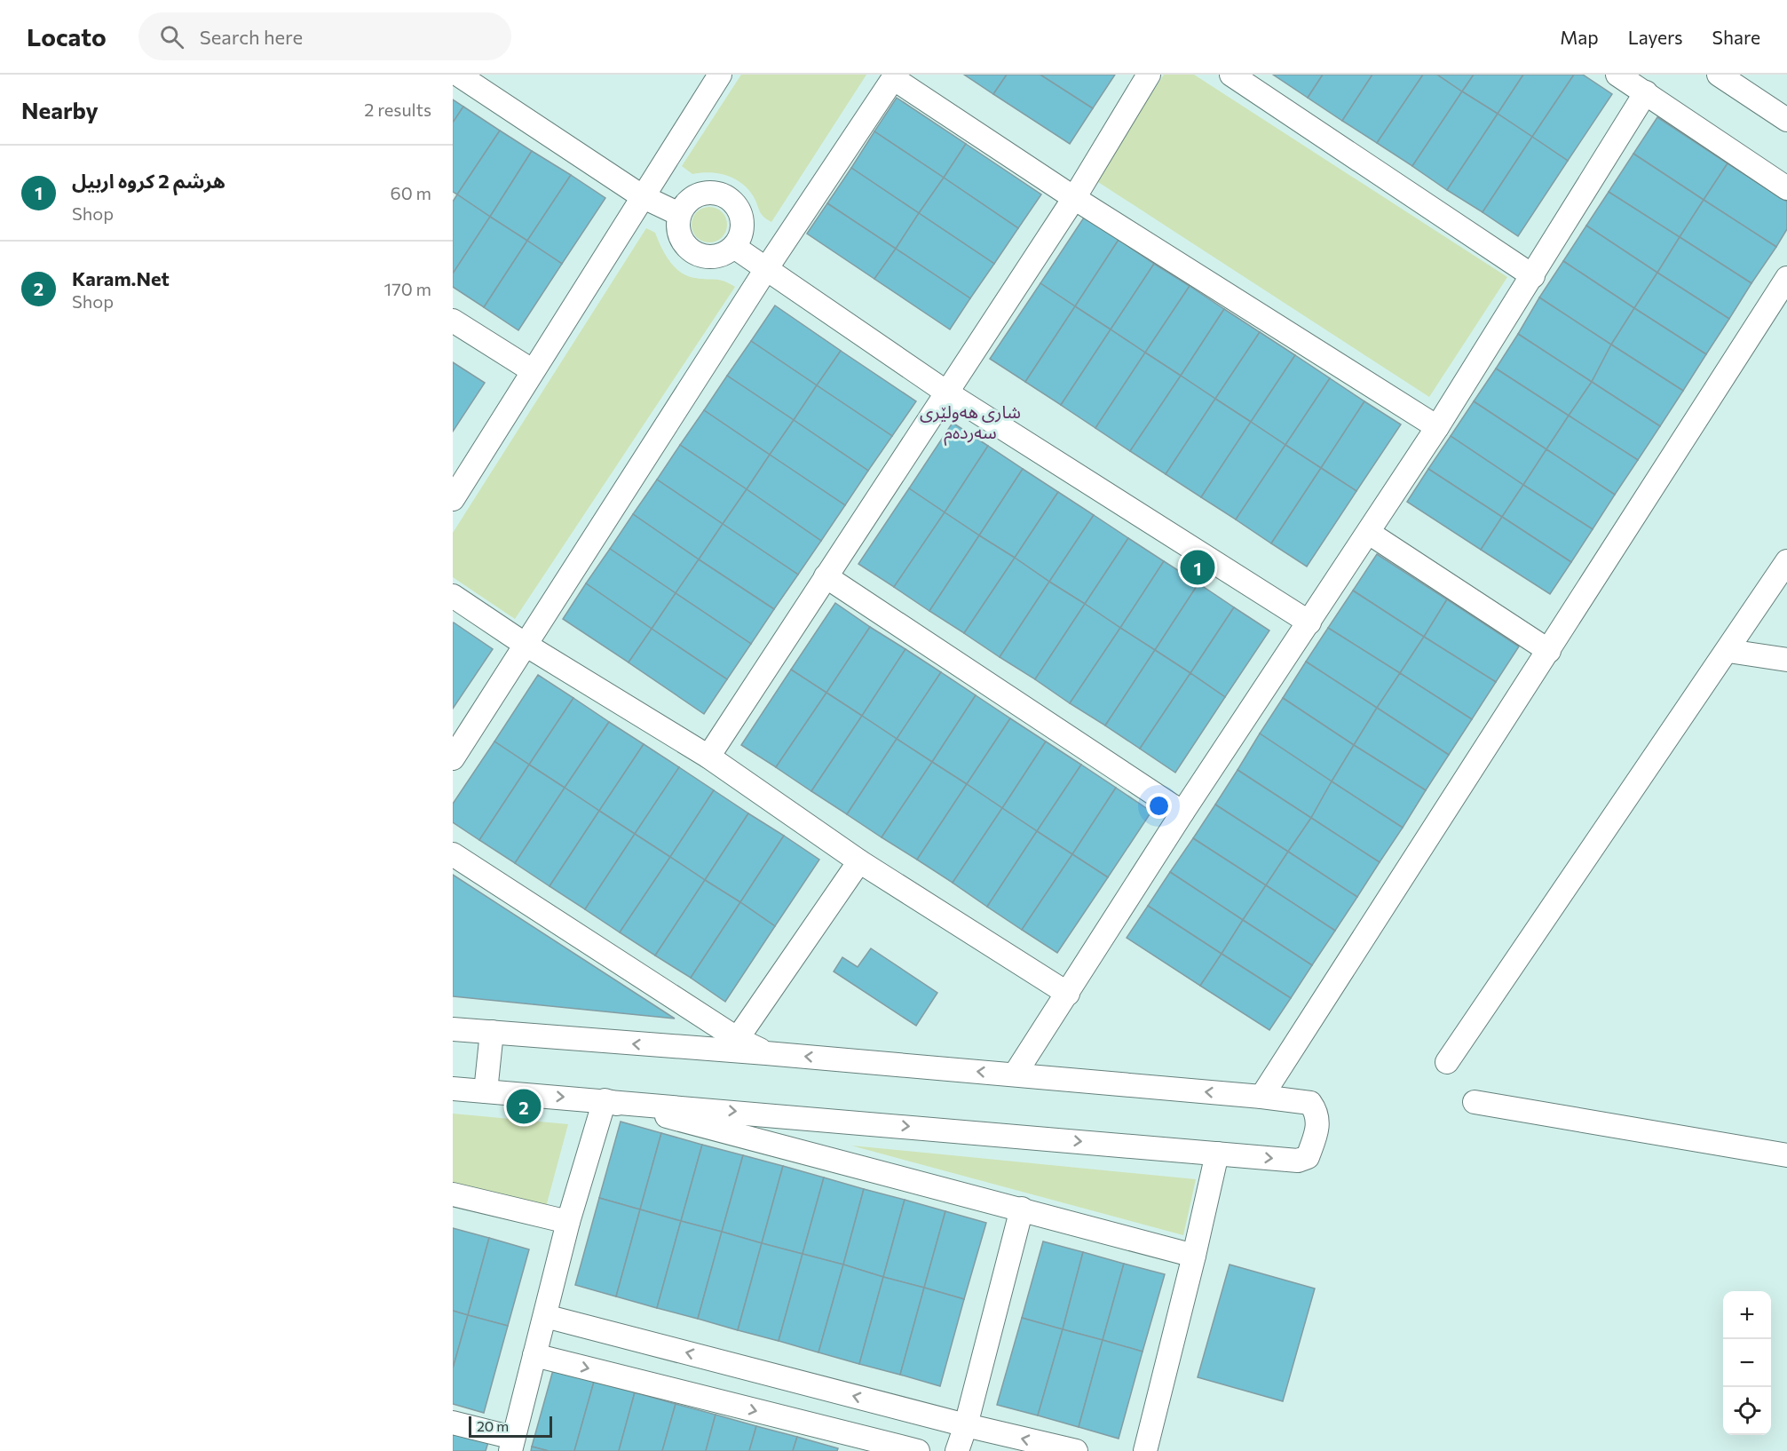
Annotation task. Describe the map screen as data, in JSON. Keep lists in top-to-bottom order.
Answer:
{
  "districts": ["شاری هه‌ولێری سه‌رده‌م"],
  "scale_bar": "20 m",
  "page": {
    "header": "Locato",
    "search": "Search here",
    "nav": ["Map", "Layers", "Share"],
    "heading": ["Nearby", "2 results"],
    "list": [
      {
        "mark": "1",
        "name": "هرشم 2 كروه اربيل",
        "note": "Shop",
        "value": "60 m"
      },
      {
        "mark": "2",
        "name": "Karam.Net",
        "note": "Shop",
        "value": "170 m"
      }
    ],
    "pins": ["1", "2"],
    "map_buttons": ["+", "−"],
    "scale": "20 m"
  }
}
